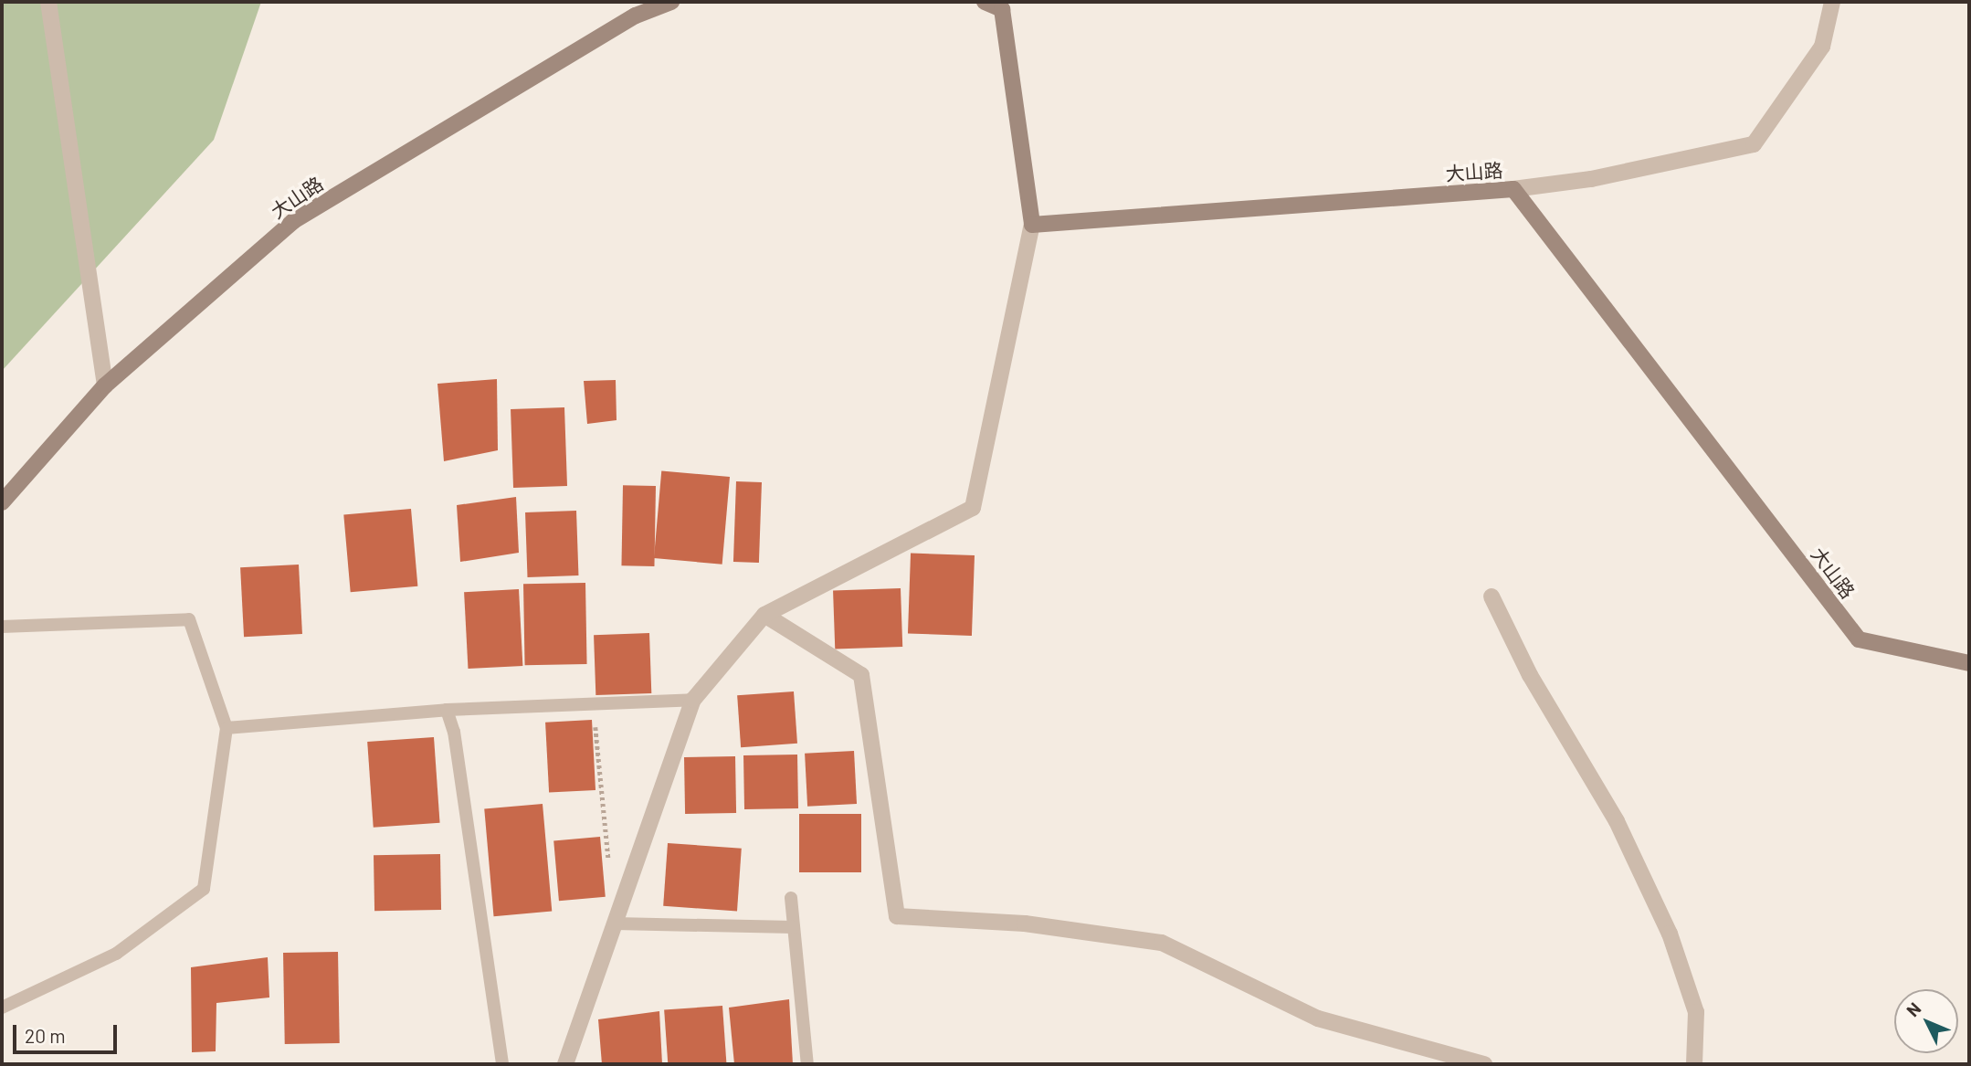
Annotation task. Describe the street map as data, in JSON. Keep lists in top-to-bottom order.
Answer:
{
  "streets": {
    "street": ["大山路"]
  },
  "scale_bar": "20 m",
  "north": "top left"
}
